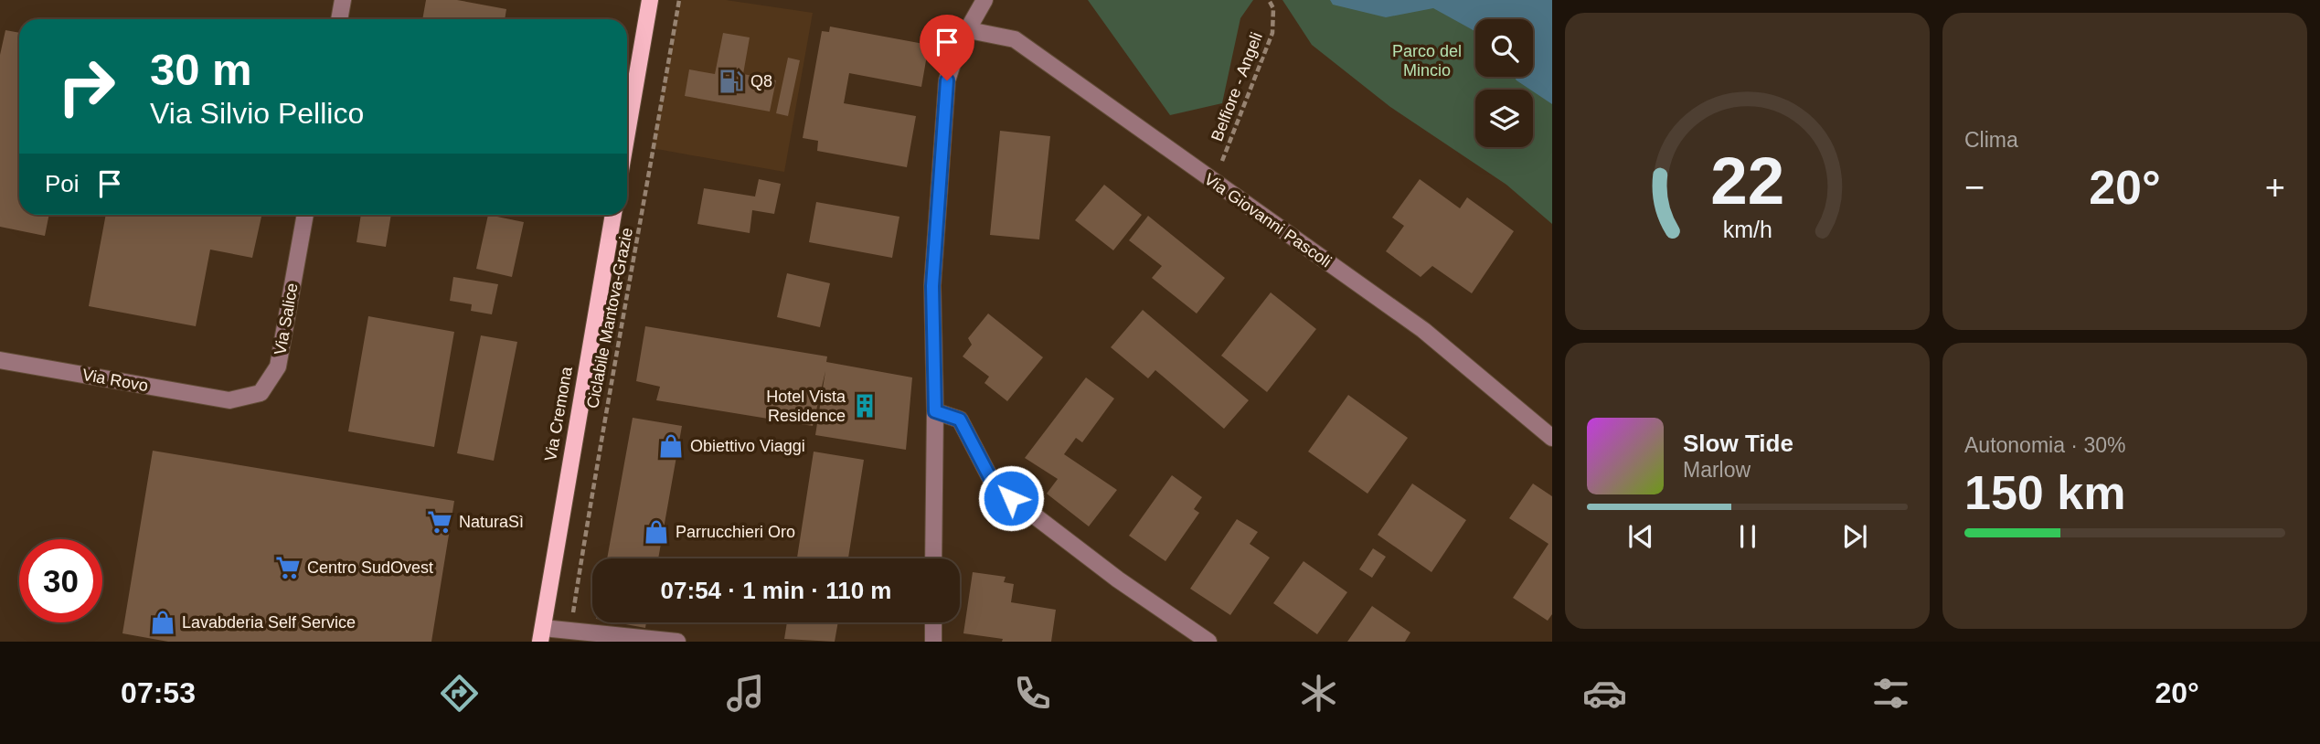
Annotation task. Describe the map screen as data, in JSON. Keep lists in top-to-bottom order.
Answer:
{
  "streets": {
    "main road": ["Via Cremona"],
    "street": ["Via Giovanni Pascoli", "Via Salice", "Via Rovo"],
    "path": ["Belfiore - Angeli", "Ciclabile Mantova-Grazie"]
  },
  "crossings": [
    ["Belfiore - Angeli", "Via Giovanni Pascoli"],
    ["Ciclabile Mantova-Grazie", "Via Cremona"],
    ["Via Salice", "Via Rovo"]
  ],
  "parks": ["Parco del Mincio"],
  "places": {
    "fuel station": ["Q8"],
    "building": ["Hotel Vista Residence"],
    "shop": ["Obiettivo Viaggi", "Parrucchieri Oro", "Lavabderia Self Service"],
    "supermarket": ["NaturaSì", "Centro SudOvest"]
  },
  "page": {
    "tile": [
      "Clima",
      ["Autonomia · 30%", "150 km"]
    ],
    "turn": ["30 m", "Via Silvio Pellico"],
    "then": "Poi",
    "heat": ["−", "20°", "+"],
    "song": ["Slow Tide", "Marlow"],
    "limit": "30",
    "trip": "07:54 · 1 min · 110 m",
    "tabs": ["07:53", "20°"],
    "gauge": ["22", "km/h"]
  }
}
